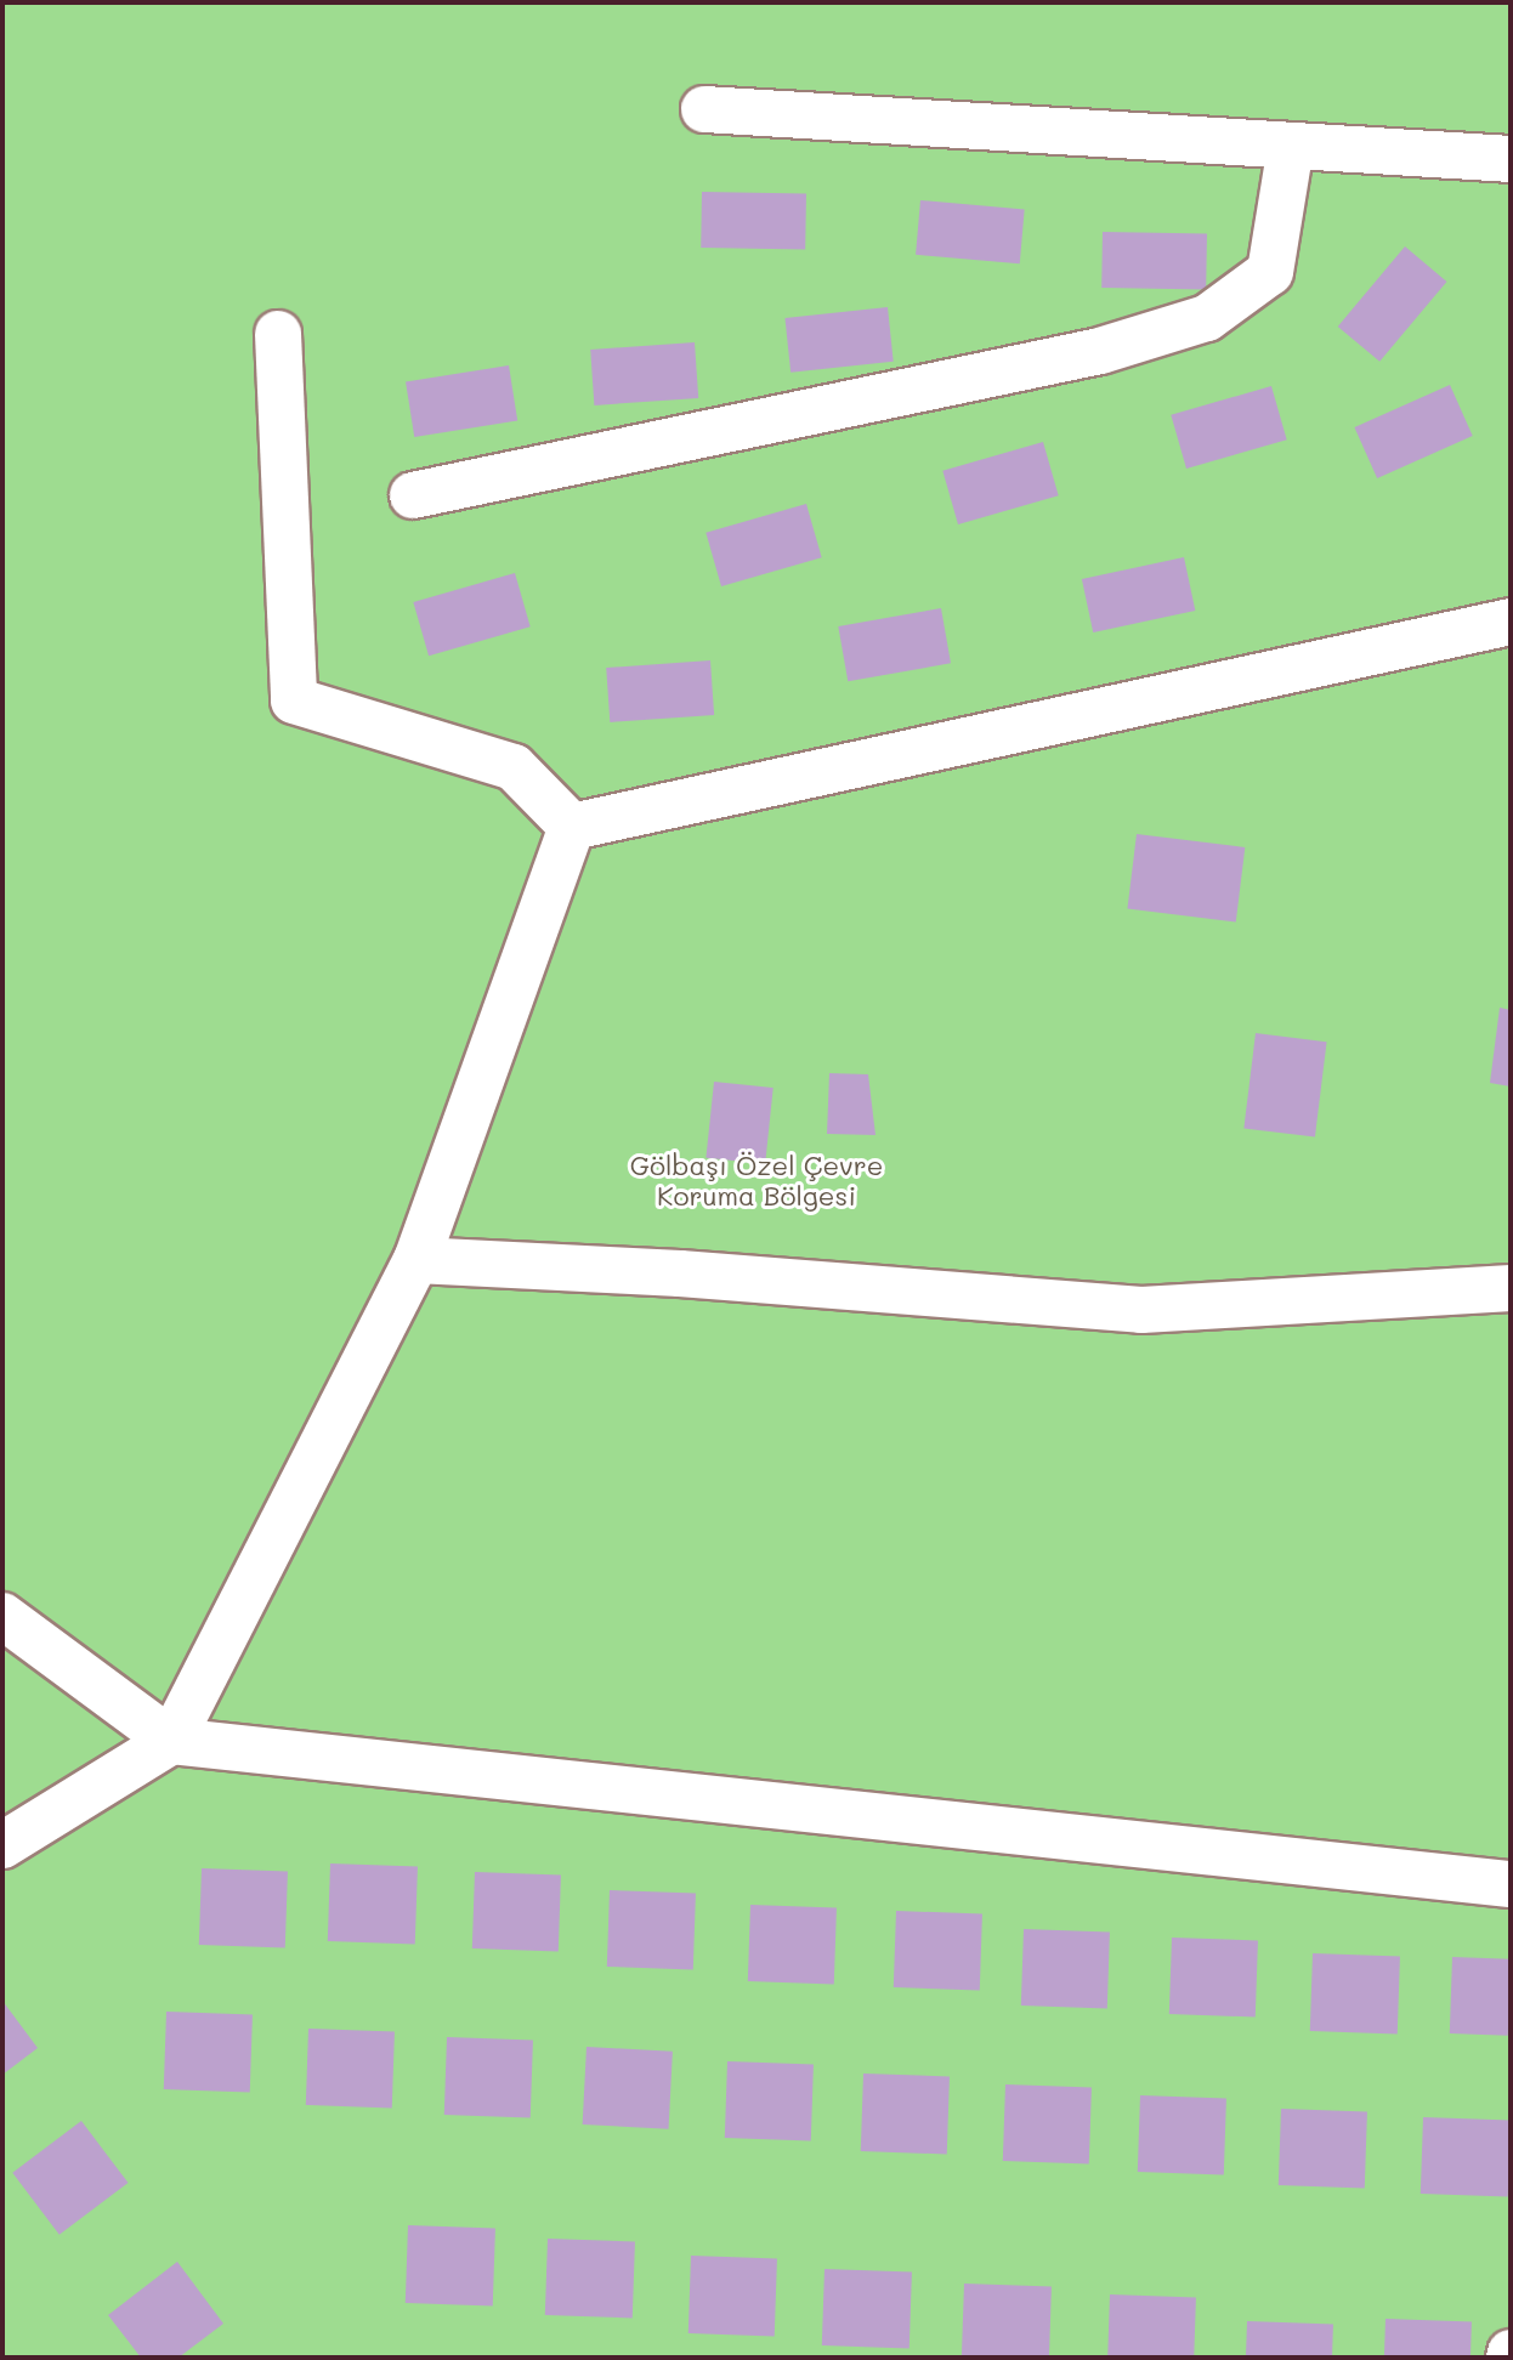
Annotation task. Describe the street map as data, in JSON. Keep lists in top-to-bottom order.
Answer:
{
  "parks": ["Gölbaşı Özel Çevre Koruma Bölgesi"]
}
